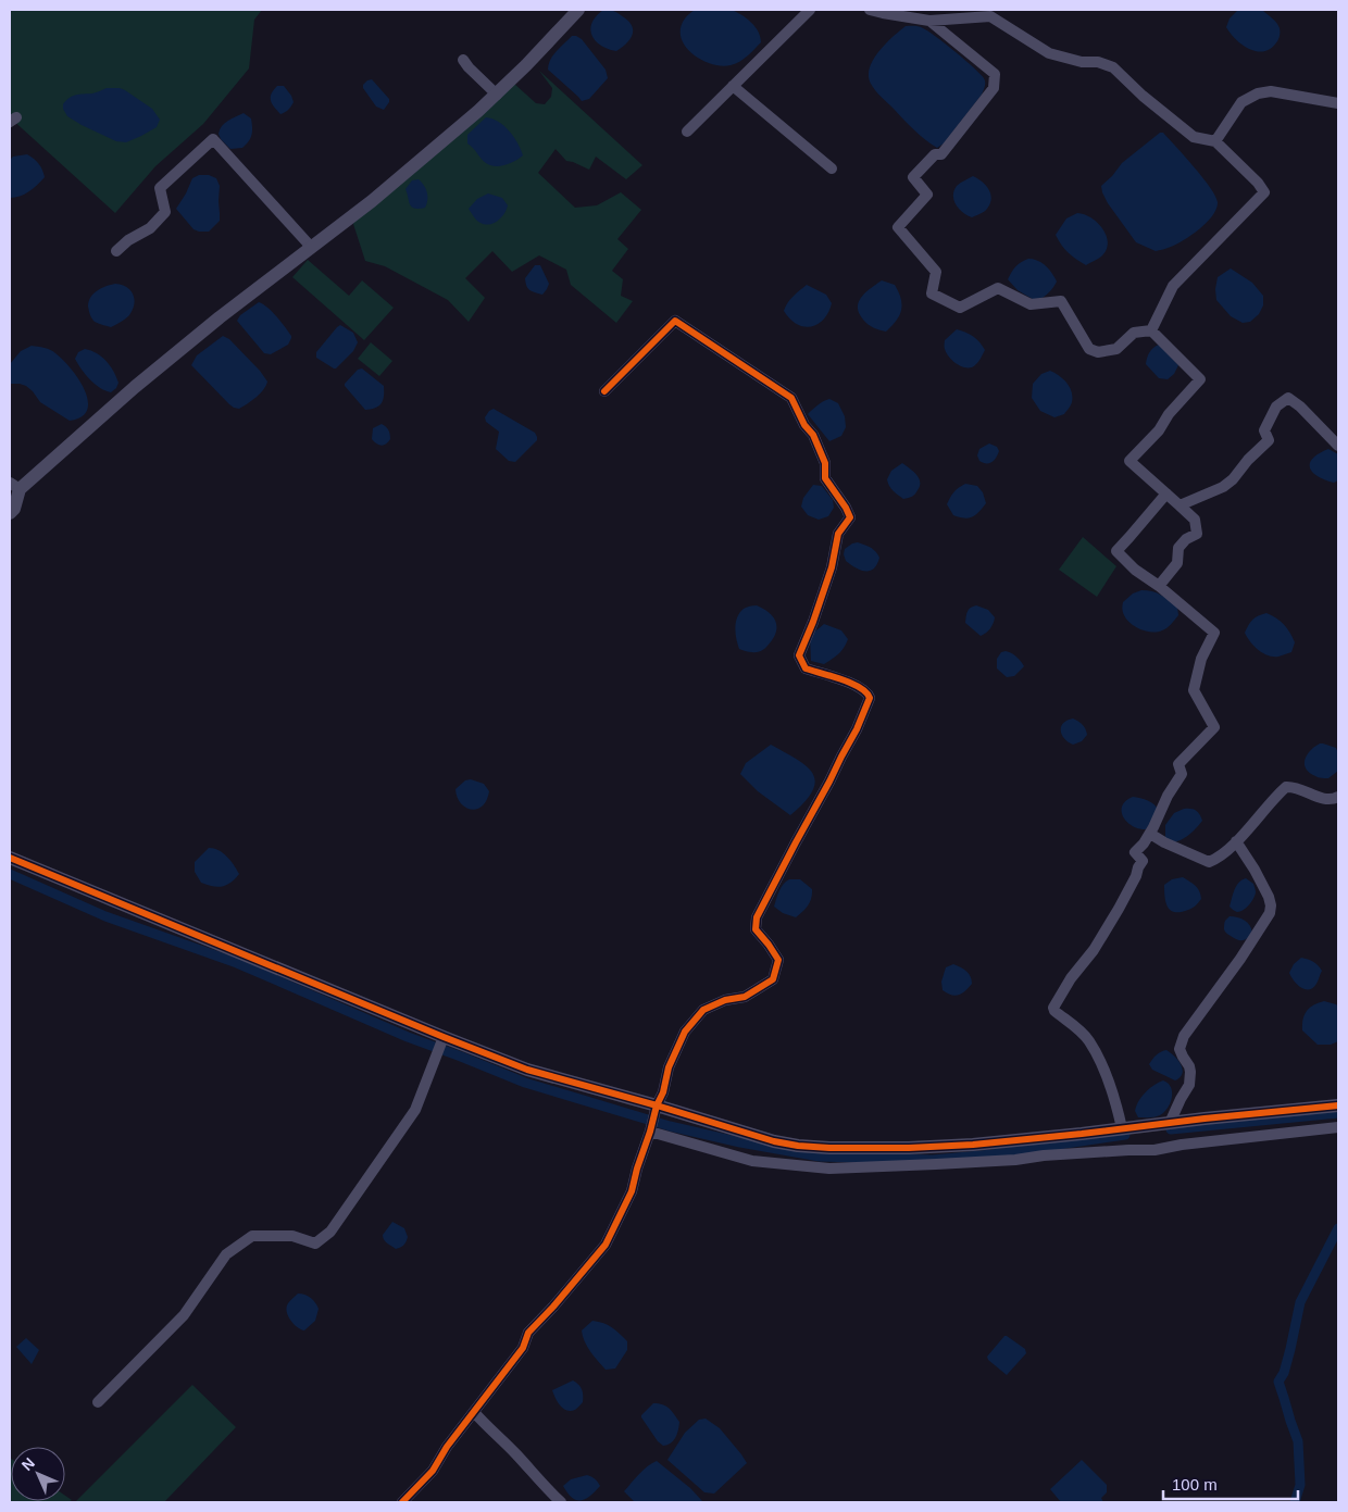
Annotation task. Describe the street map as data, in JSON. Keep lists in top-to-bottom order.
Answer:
{
  "scale_bar": "100 m",
  "north": "top left"
}
